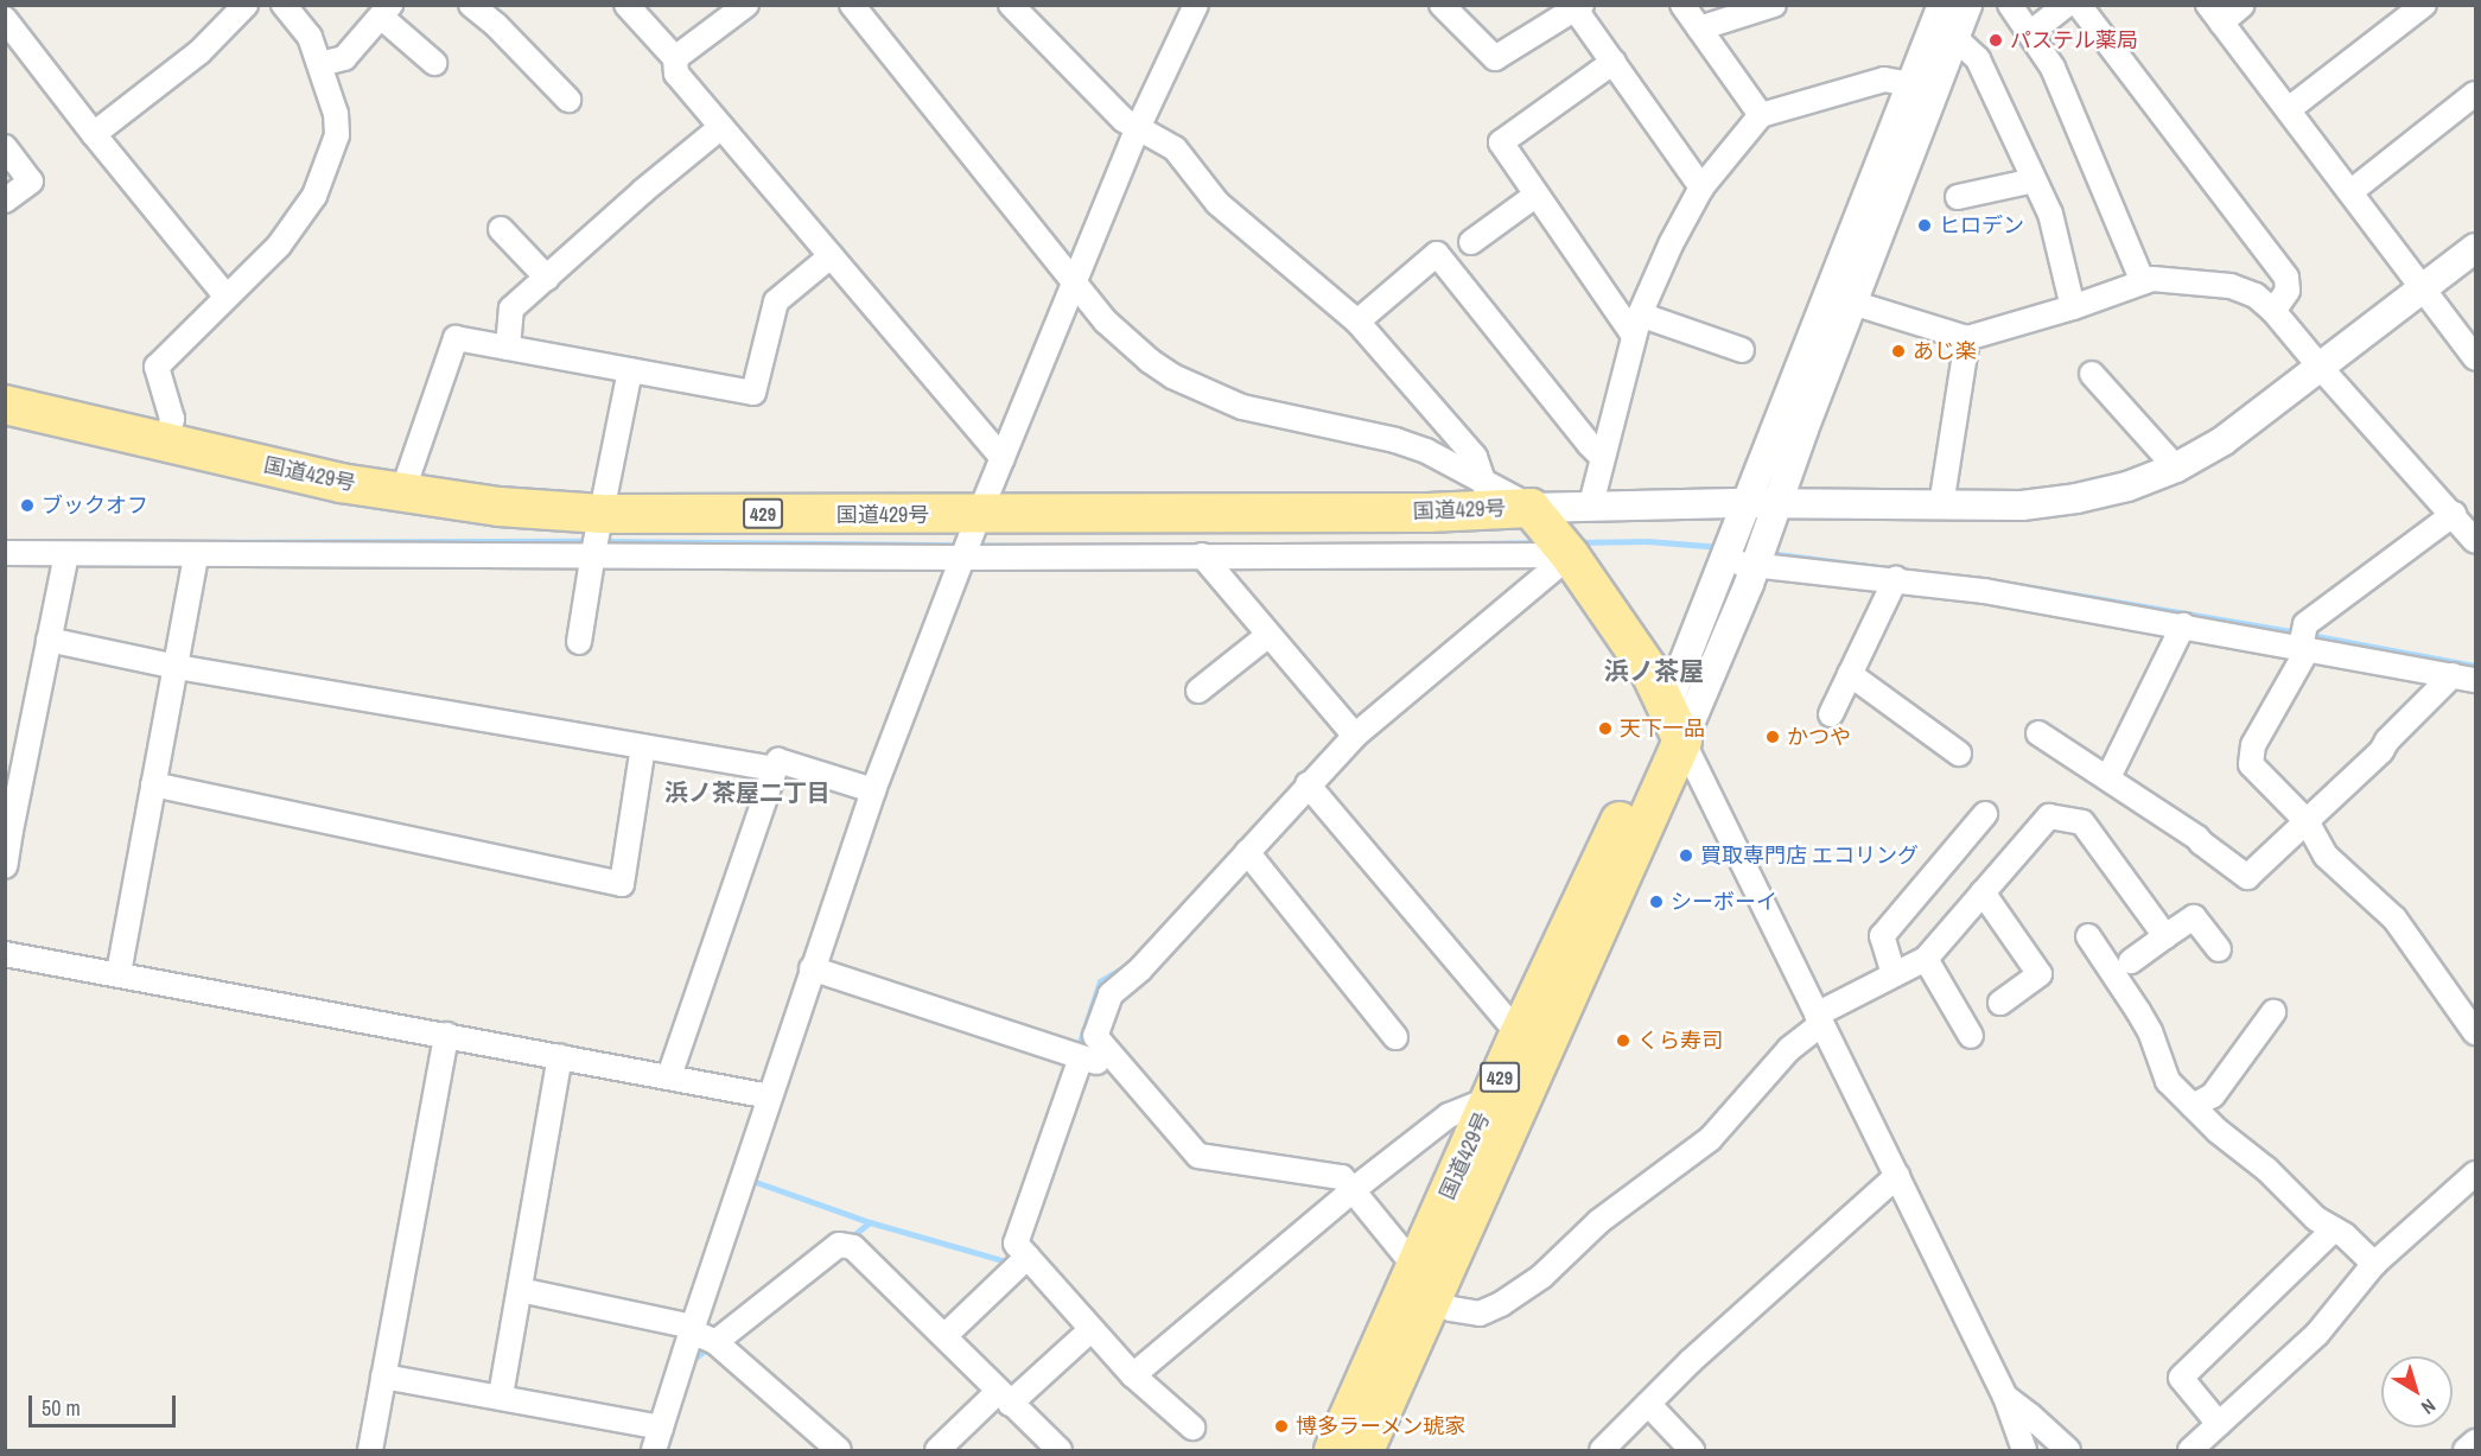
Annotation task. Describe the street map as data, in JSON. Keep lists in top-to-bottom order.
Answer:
{
  "streets": {
    "highway": ["国道429号", "429"]
  },
  "districts": ["浜ノ茶屋", "浜ノ茶屋二丁目"],
  "places": [
    "パステル薬局",
    "ヒロデン",
    "あじ楽",
    "ブックオフ",
    "天下一品",
    "かつや",
    "買取専門店 エコリング",
    "シーボーイ",
    "くら寿司",
    "博多ラーメン琥家"
  ],
  "scale_bar": "50 m",
  "north": "bottom right"
}
